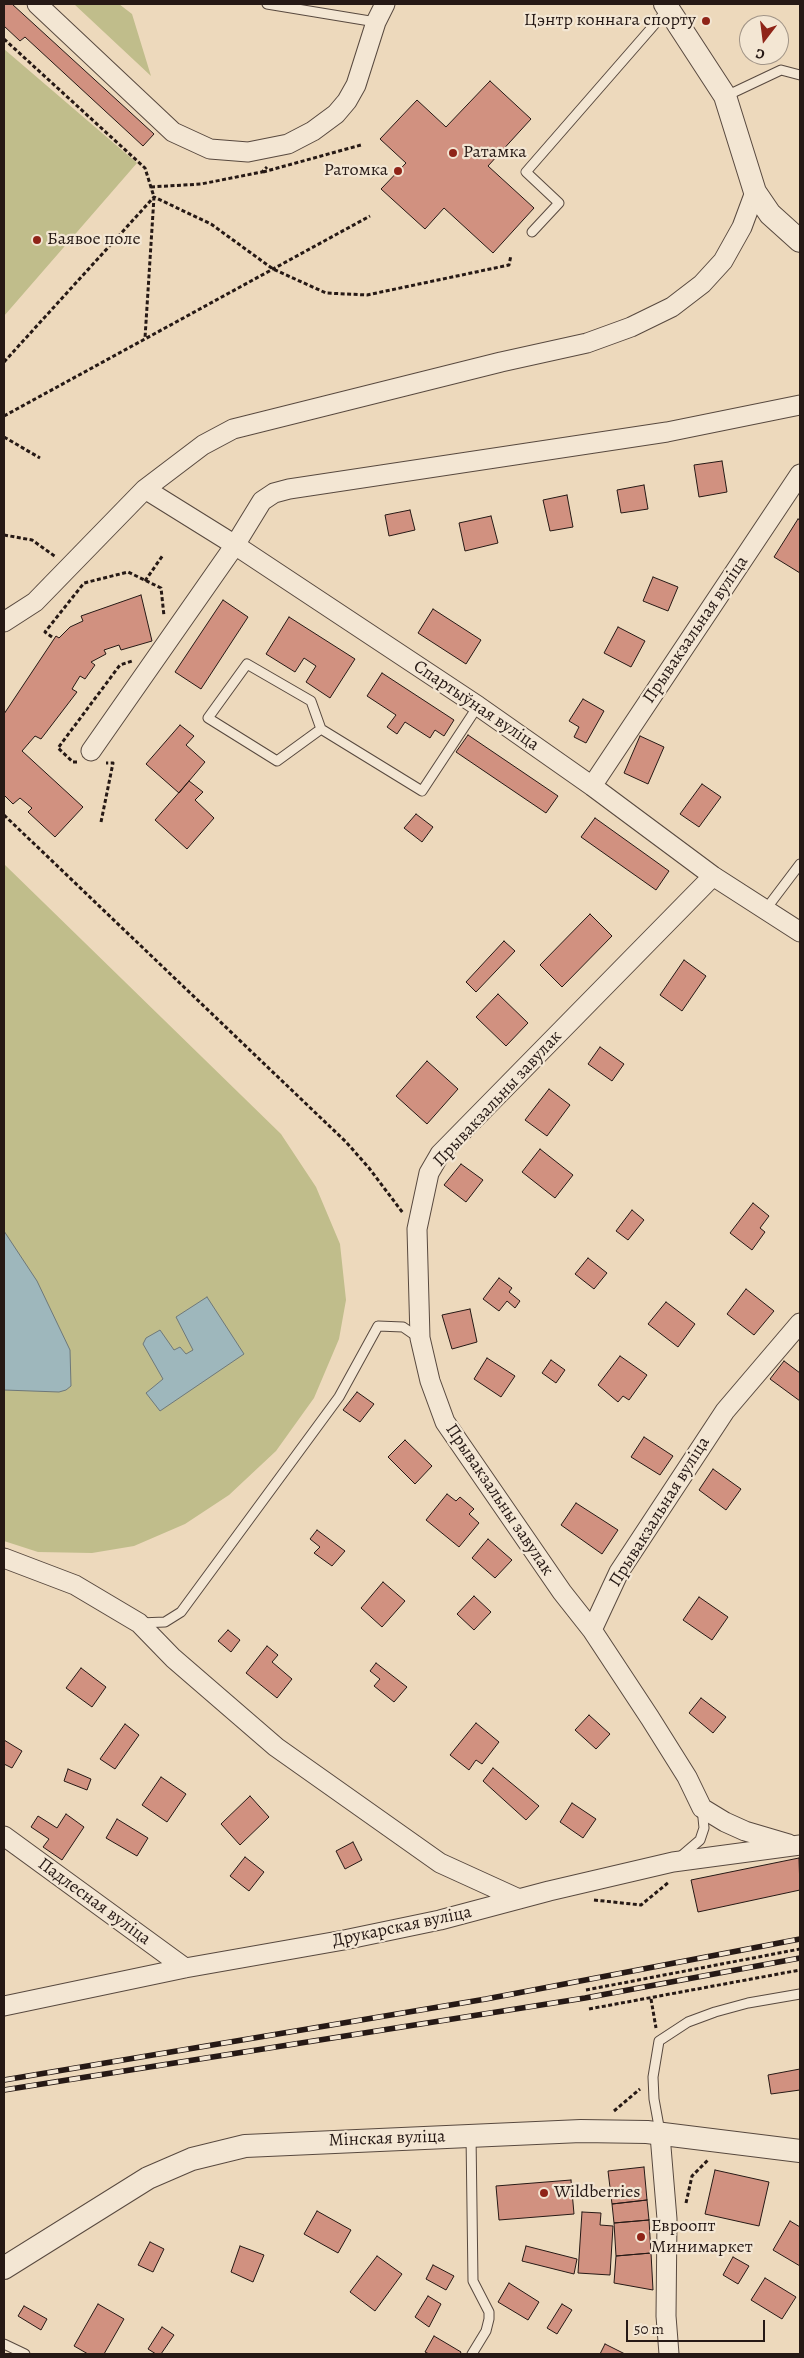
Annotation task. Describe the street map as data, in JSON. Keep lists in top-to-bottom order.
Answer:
{
  "streets": {
    "street": [
      "Прывакзальная вуліца",
      "Спартыўная вуліца",
      "Прывакзальны завулак",
      "Падлесная вуліца",
      "Друкарская вуліца",
      "Мінская вуліца"
    ]
  },
  "crossings": [
    ["Прывакзальная вуліца", "Спартыўная вуліца"],
    ["Прывакзальная вуліца", "Прывакзальны завулак"],
    ["Спартыўная вуліца", "Прывакзальны завулак"],
    ["Падлесная вуліца", "Друкарская вуліца"]
  ],
  "places": [
    "Цэнтр коннага спорту",
    "Ратамка",
    "Ратомка",
    "Баявое поле",
    "Wildberries",
    "Евроопт Минимаркет"
  ],
  "scale_bar": "50 m",
  "north": "bottom"
}
